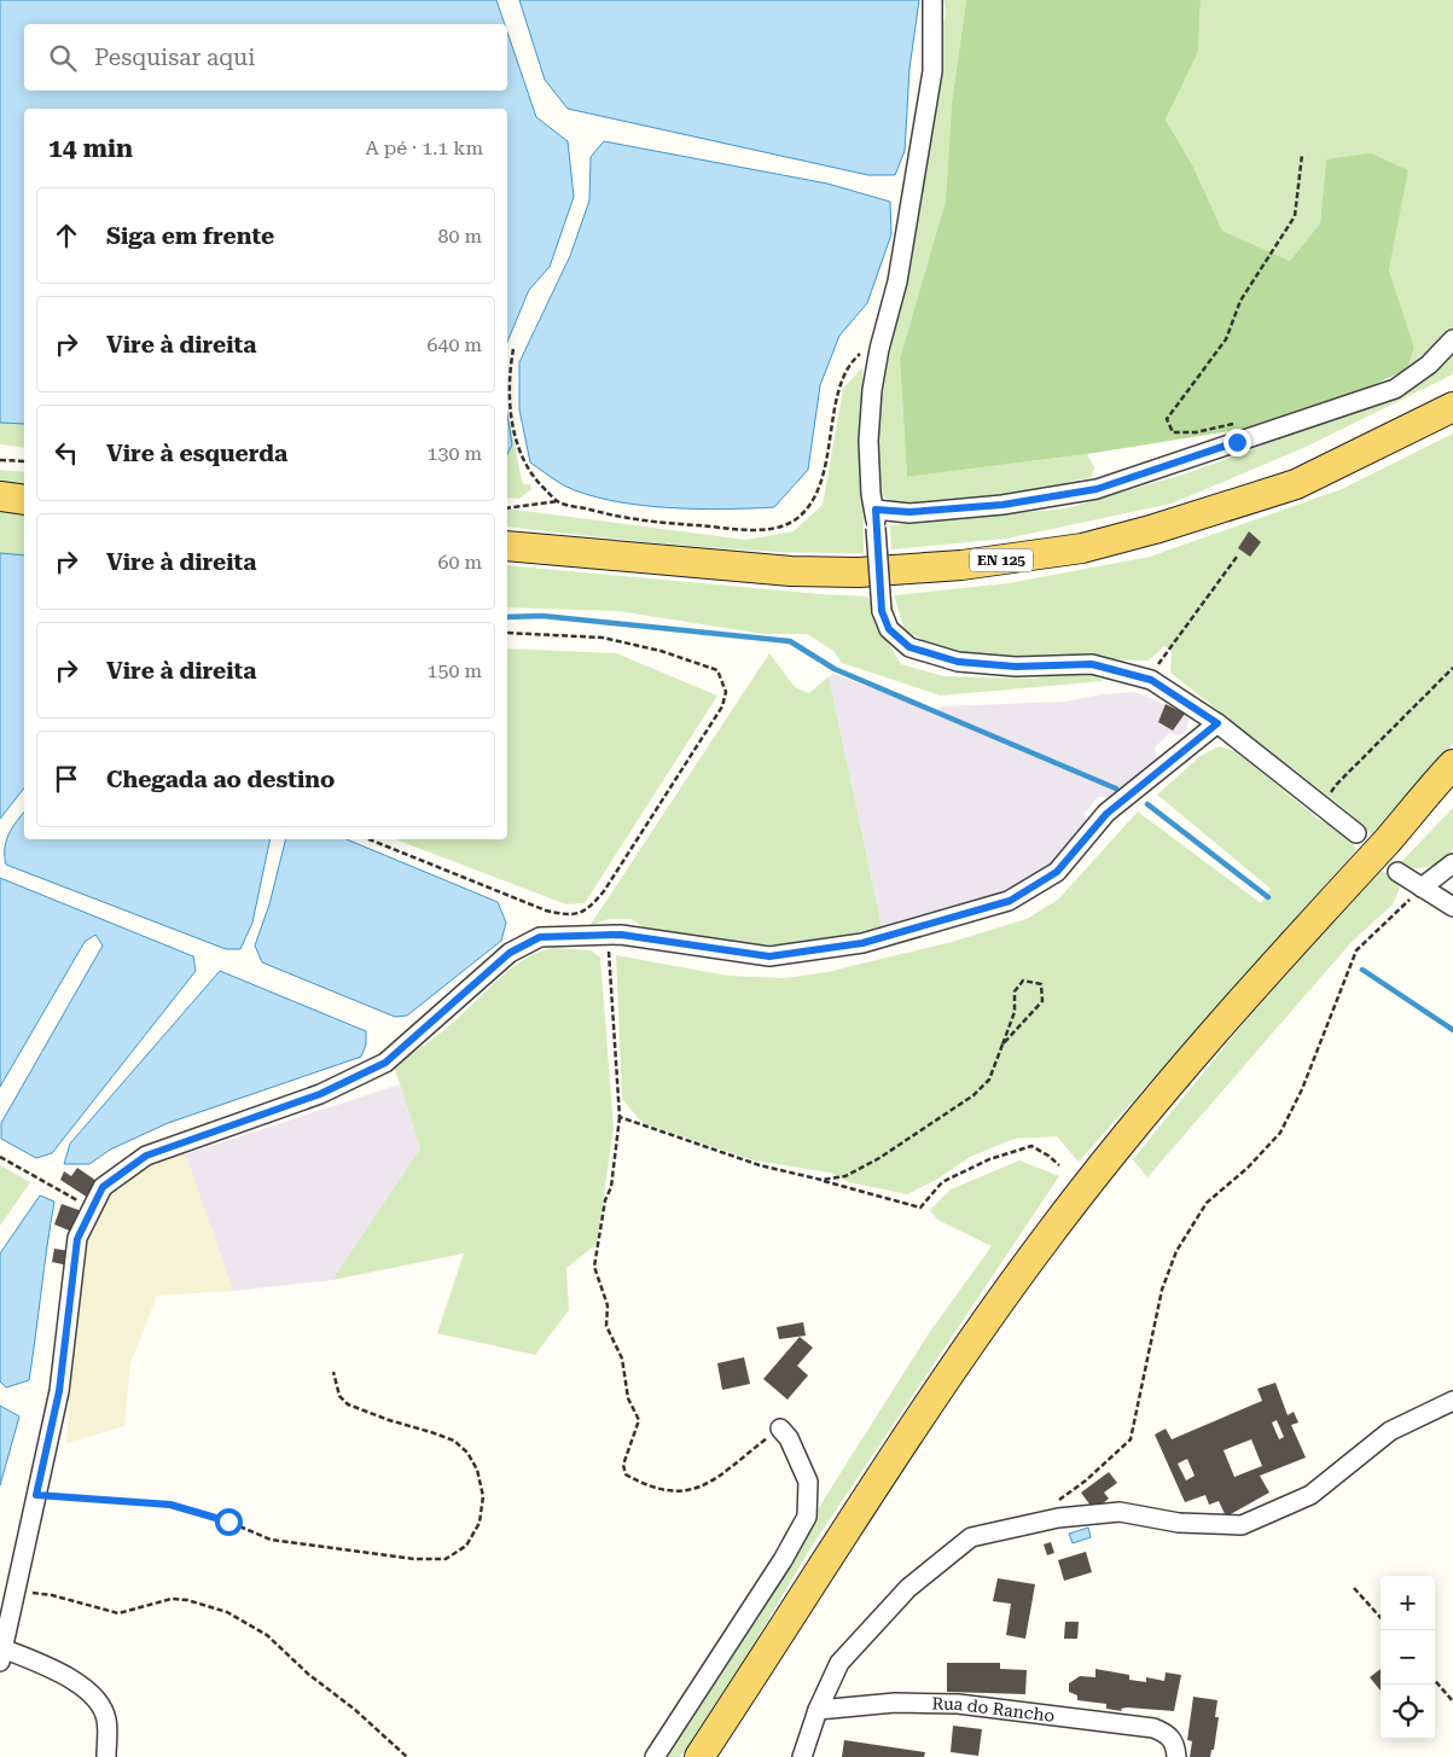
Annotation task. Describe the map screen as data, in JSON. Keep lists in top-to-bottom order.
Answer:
{
  "streets": {
    "main road": ["EN 125"],
    "street": ["Rua do Rancho"]
  },
  "page": {
    "search": "Pesquisar aqui",
    "heading": ["14 min", "A pé · 1.1 km"],
    "list": [
      ["Siga em frente", "80 m"],
      ["Vire à direita", "640 m"],
      ["Vire à esquerda", "130 m"],
      ["Vire à direita", "60 m"],
      ["Vire à direita", "150 m"],
      "Chegada ao destino"
    ],
    "map_buttons": ["+", "−"]
  }
}
